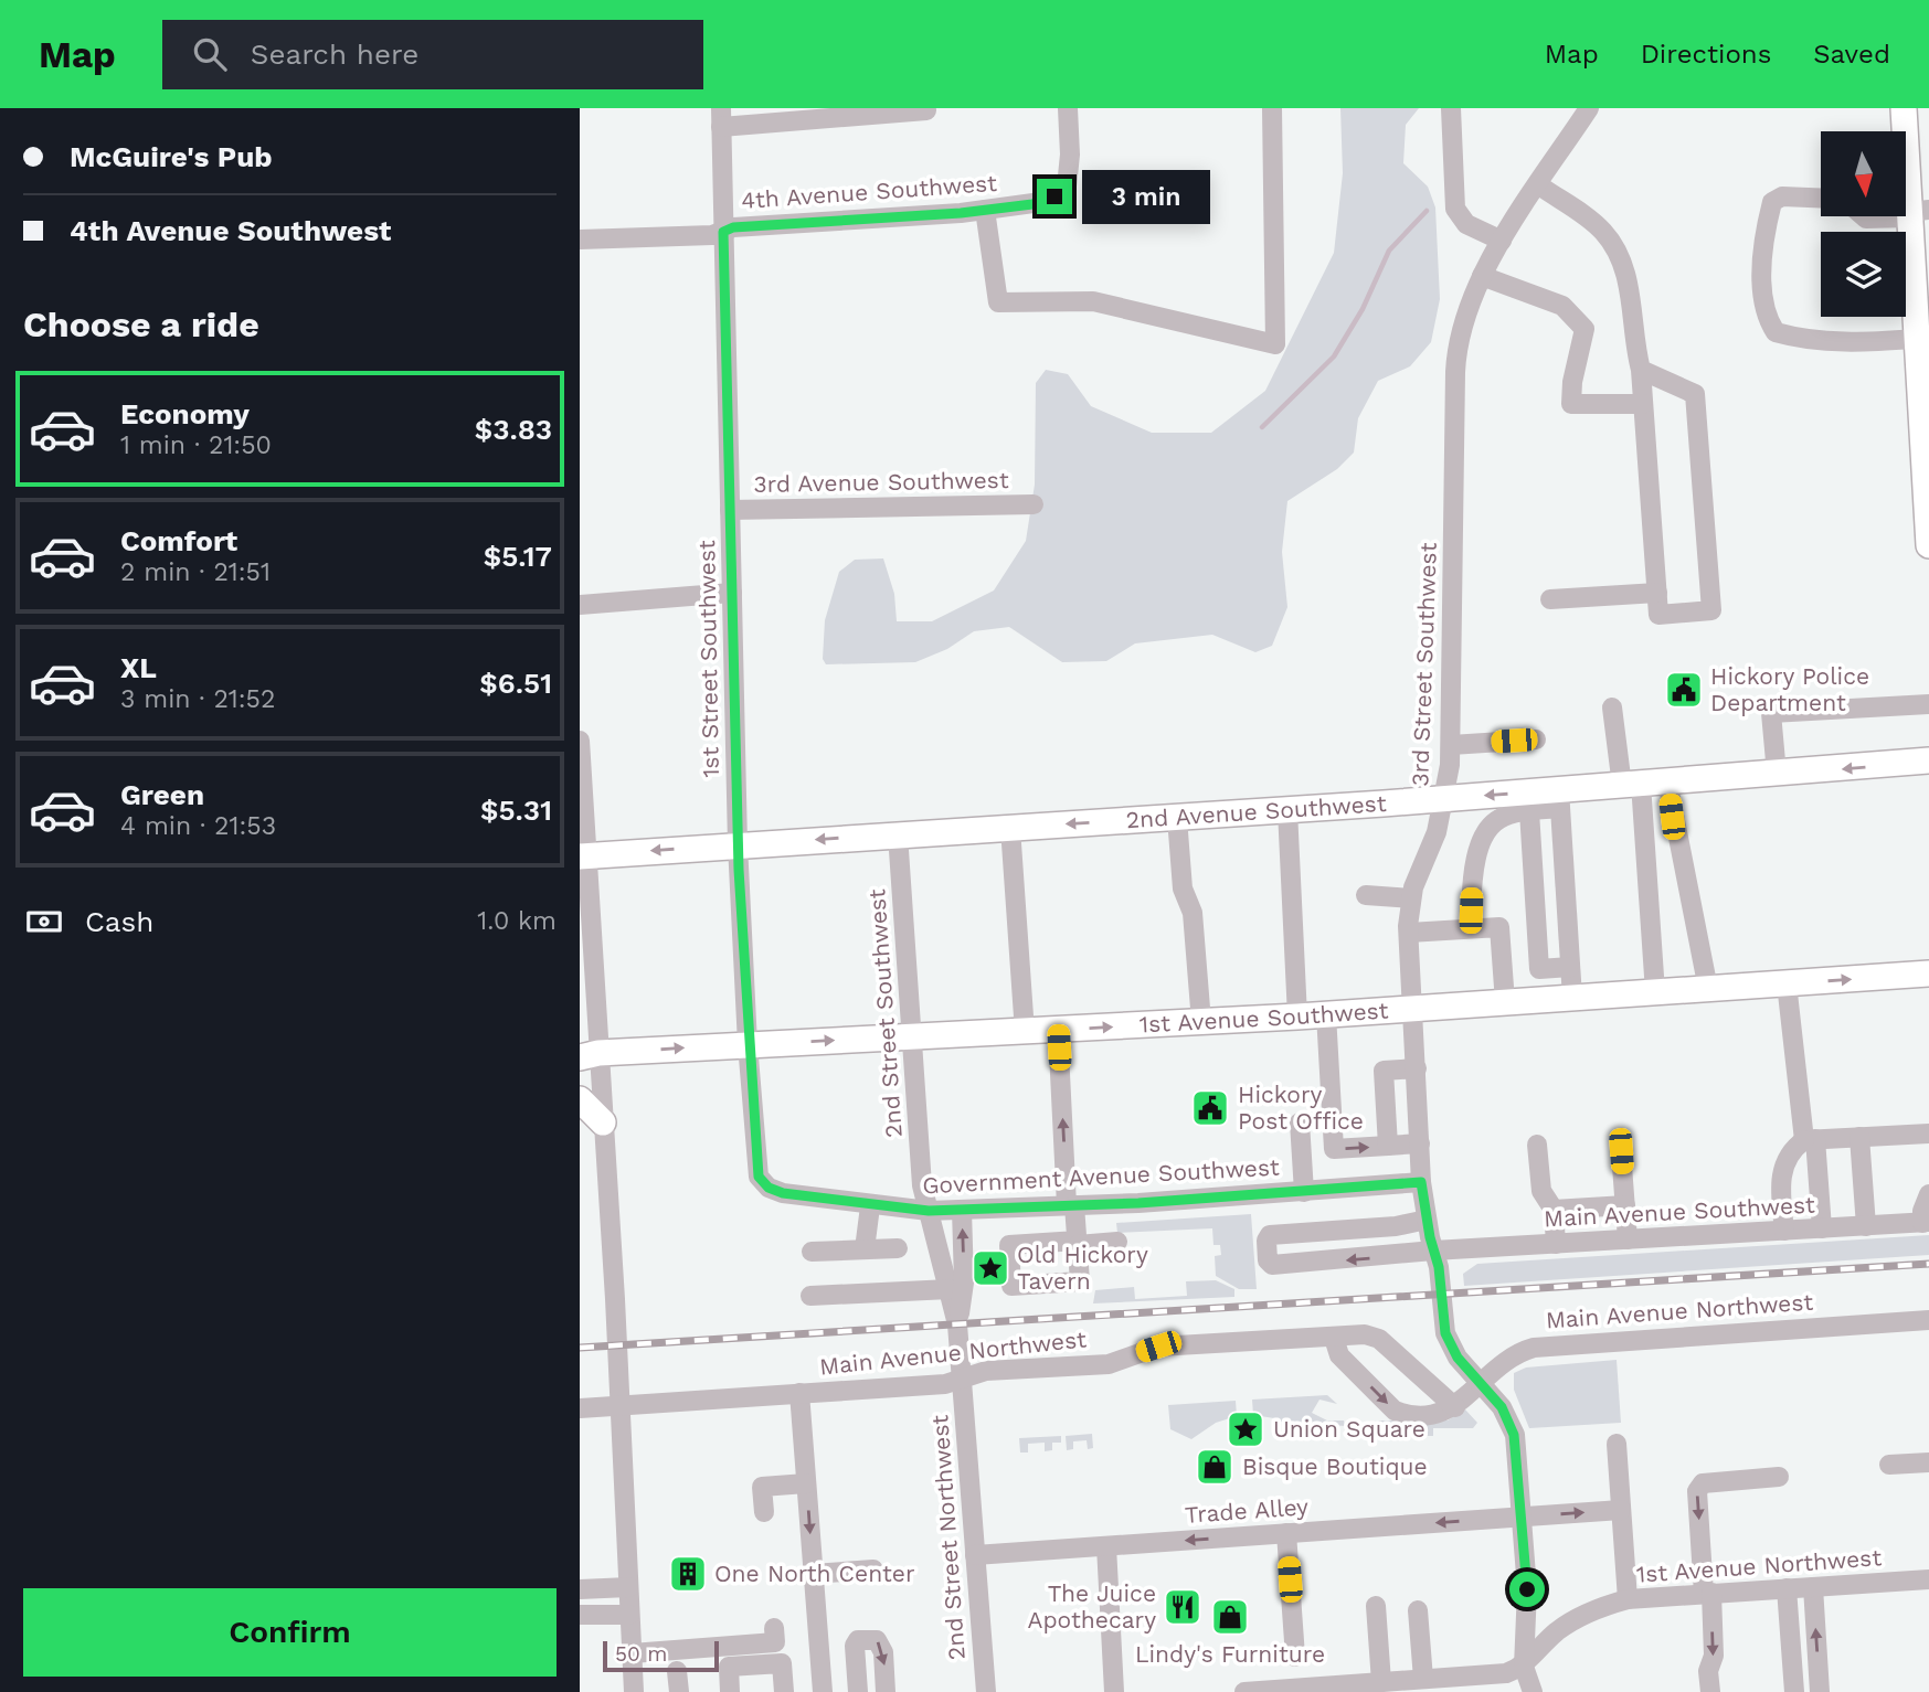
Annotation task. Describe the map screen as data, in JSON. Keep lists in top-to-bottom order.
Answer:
{
  "streets": {
    "main road": ["2nd Avenue Southwest", "1st Avenue Southwest"],
    "street": [
      "4th Avenue Southwest",
      "3rd Avenue Southwest",
      "1st Street Southwest",
      "3rd Street Southwest",
      "2nd Street Southwest",
      "Government Avenue Southwest",
      "Main Avenue Southwest",
      "Main Avenue Northwest",
      "Trade Alley",
      "2nd Street Northwest",
      "1st Avenue Northwest"
    ]
  },
  "crossings": [
    ["4th Avenue Southwest", "1st Street Southwest"],
    ["3rd Avenue Southwest", "1st Street Southwest"],
    ["1st Street Southwest", "2nd Avenue Southwest"],
    ["1st Street Southwest", "1st Avenue Southwest"],
    ["1st Street Southwest", "Government Avenue Southwest"],
    ["3rd Street Southwest", "2nd Avenue Southwest"],
    ["3rd Street Southwest", "1st Avenue Southwest"],
    ["3rd Street Southwest", "Government Avenue Southwest"],
    ["3rd Street Southwest", "Main Avenue Southwest"],
    ["3rd Street Southwest", "Main Avenue Northwest"],
    ["3rd Street Southwest", "Trade Alley"],
    ["3rd Street Southwest", "1st Avenue Northwest"],
    ["2nd Avenue Southwest", "2nd Street Southwest"],
    ["2nd Street Southwest", "1st Avenue Southwest"],
    ["2nd Street Southwest", "Government Avenue Southwest"],
    ["2nd Street Southwest", "Main Avenue Northwest"],
    ["2nd Street Southwest", "2nd Street Northwest"],
    ["Main Avenue Northwest", "2nd Street Northwest"],
    ["Trade Alley", "2nd Street Northwest"]
  ],
  "one_way": ["2nd Avenue Southwest", "1st Avenue Southwest"],
  "places": {
    "public building": ["Hickory Police Department", "Hickory Post Office"],
    "place": ["Old Hickory Tavern", "Union Square"],
    "shop": ["Bisque Boutique", "Lindy's Furniture"],
    "building": ["One North Center"],
    "restaurant": ["The Juice Apothecary"]
  },
  "scale_bar": "50 m",
  "north": "bottom",
  "page": {
    "header": "Map",
    "search": "Search here",
    "nav": ["Map", "Directions", "Saved"],
    "banner": ["McGuire's Pub", "4th Avenue Southwest"],
    "bubble": "3 min",
    "heading": "Choose a ride",
    "list": [
      {
        "name": "Economy",
        "note": "1 min · 21:50",
        "value": "$3.83"
      },
      {
        "name": "Comfort",
        "note": "2 min · 21:51",
        "value": "$5.17"
      },
      {
        "name": "XL",
        "note": "3 min · 21:52",
        "value": "$6.51"
      },
      {
        "name": "Green",
        "note": "4 min · 21:53",
        "value": "$5.31"
      }
    ],
    "pay": ["Cash", "1.0 km"],
    "buttons": "Confirm",
    "scale": "50 m"
  }
}
